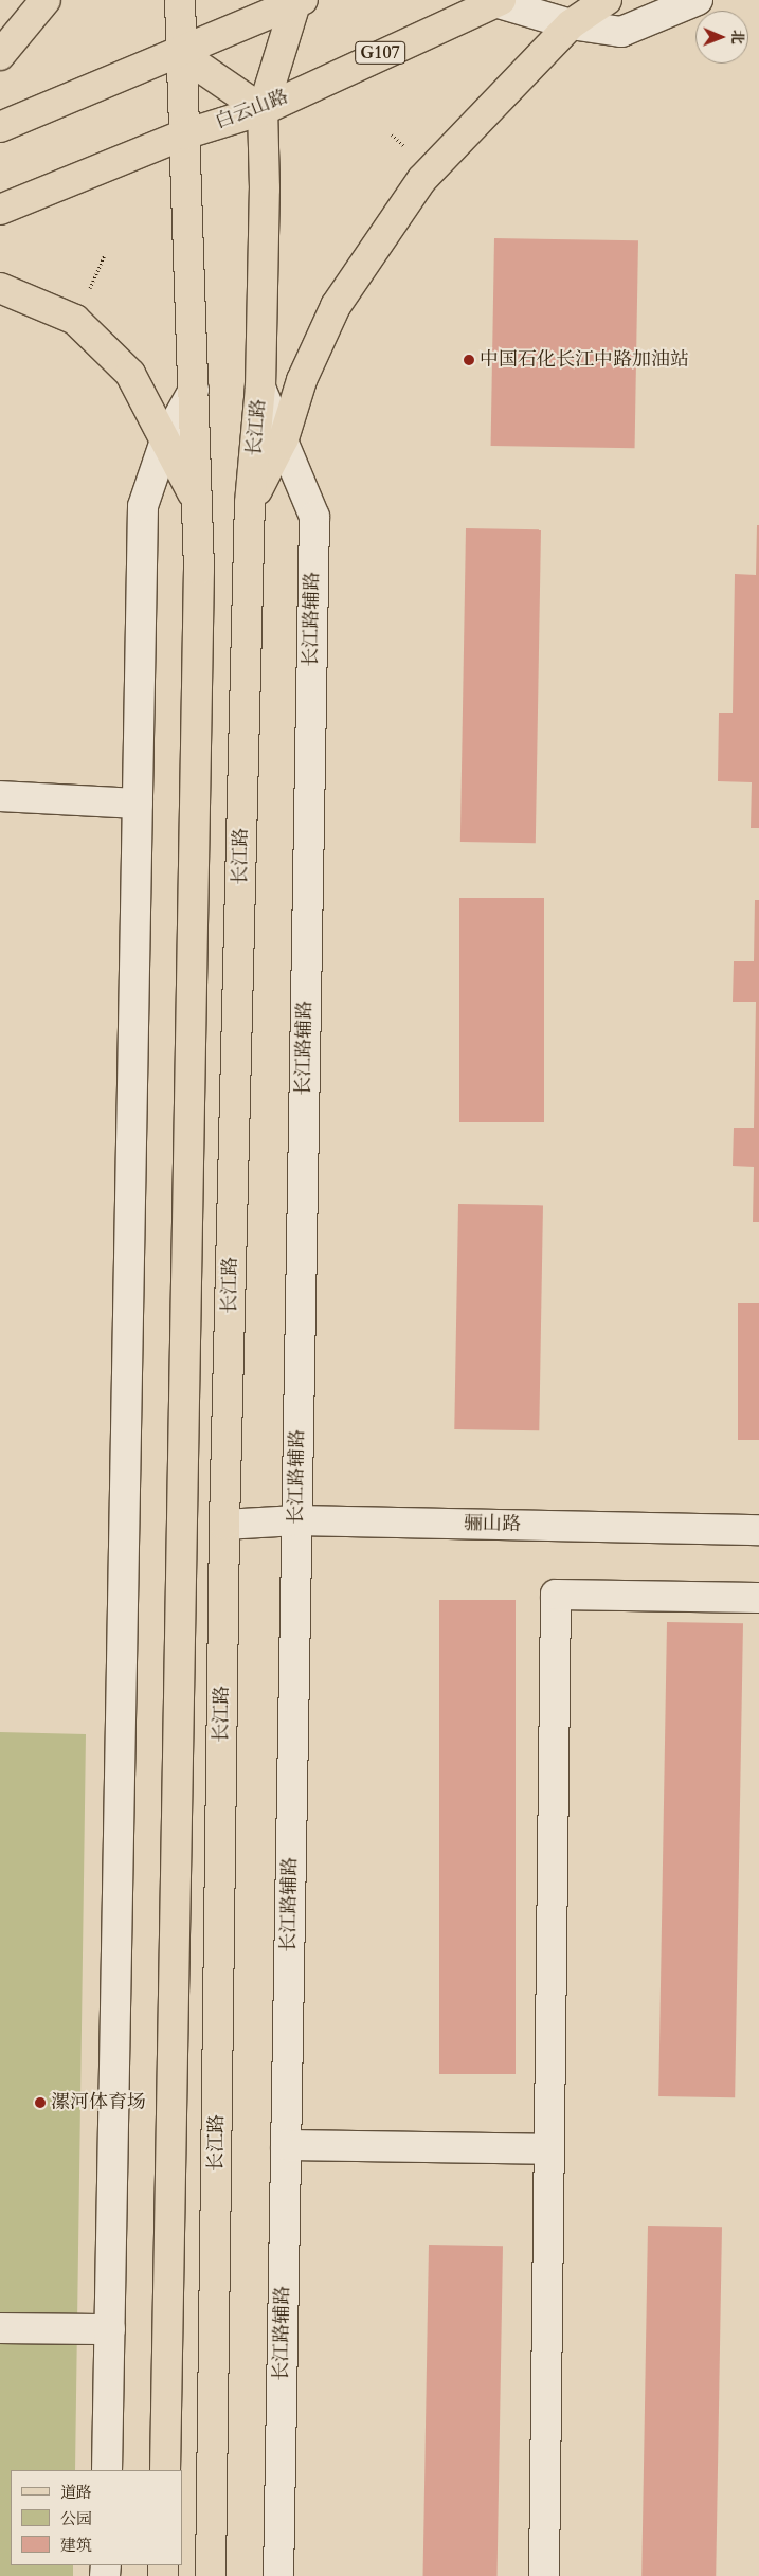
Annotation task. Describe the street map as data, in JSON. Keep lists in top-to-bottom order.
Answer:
{
  "streets": {
    "main road": ["G107", "白云山路", "长江路"],
    "street": ["长江路辅路", "骊山路"]
  },
  "crossings": [
    ["白云山路", "长江路"],
    ["长江路", "长江路辅路"],
    ["长江路", "骊山路"],
    ["长江路辅路", "骊山路"]
  ],
  "places": ["中国石化长江中路加油站", "漯河体育场"],
  "legend": ["道路", "公园", "建筑"],
  "north": "right"
}
